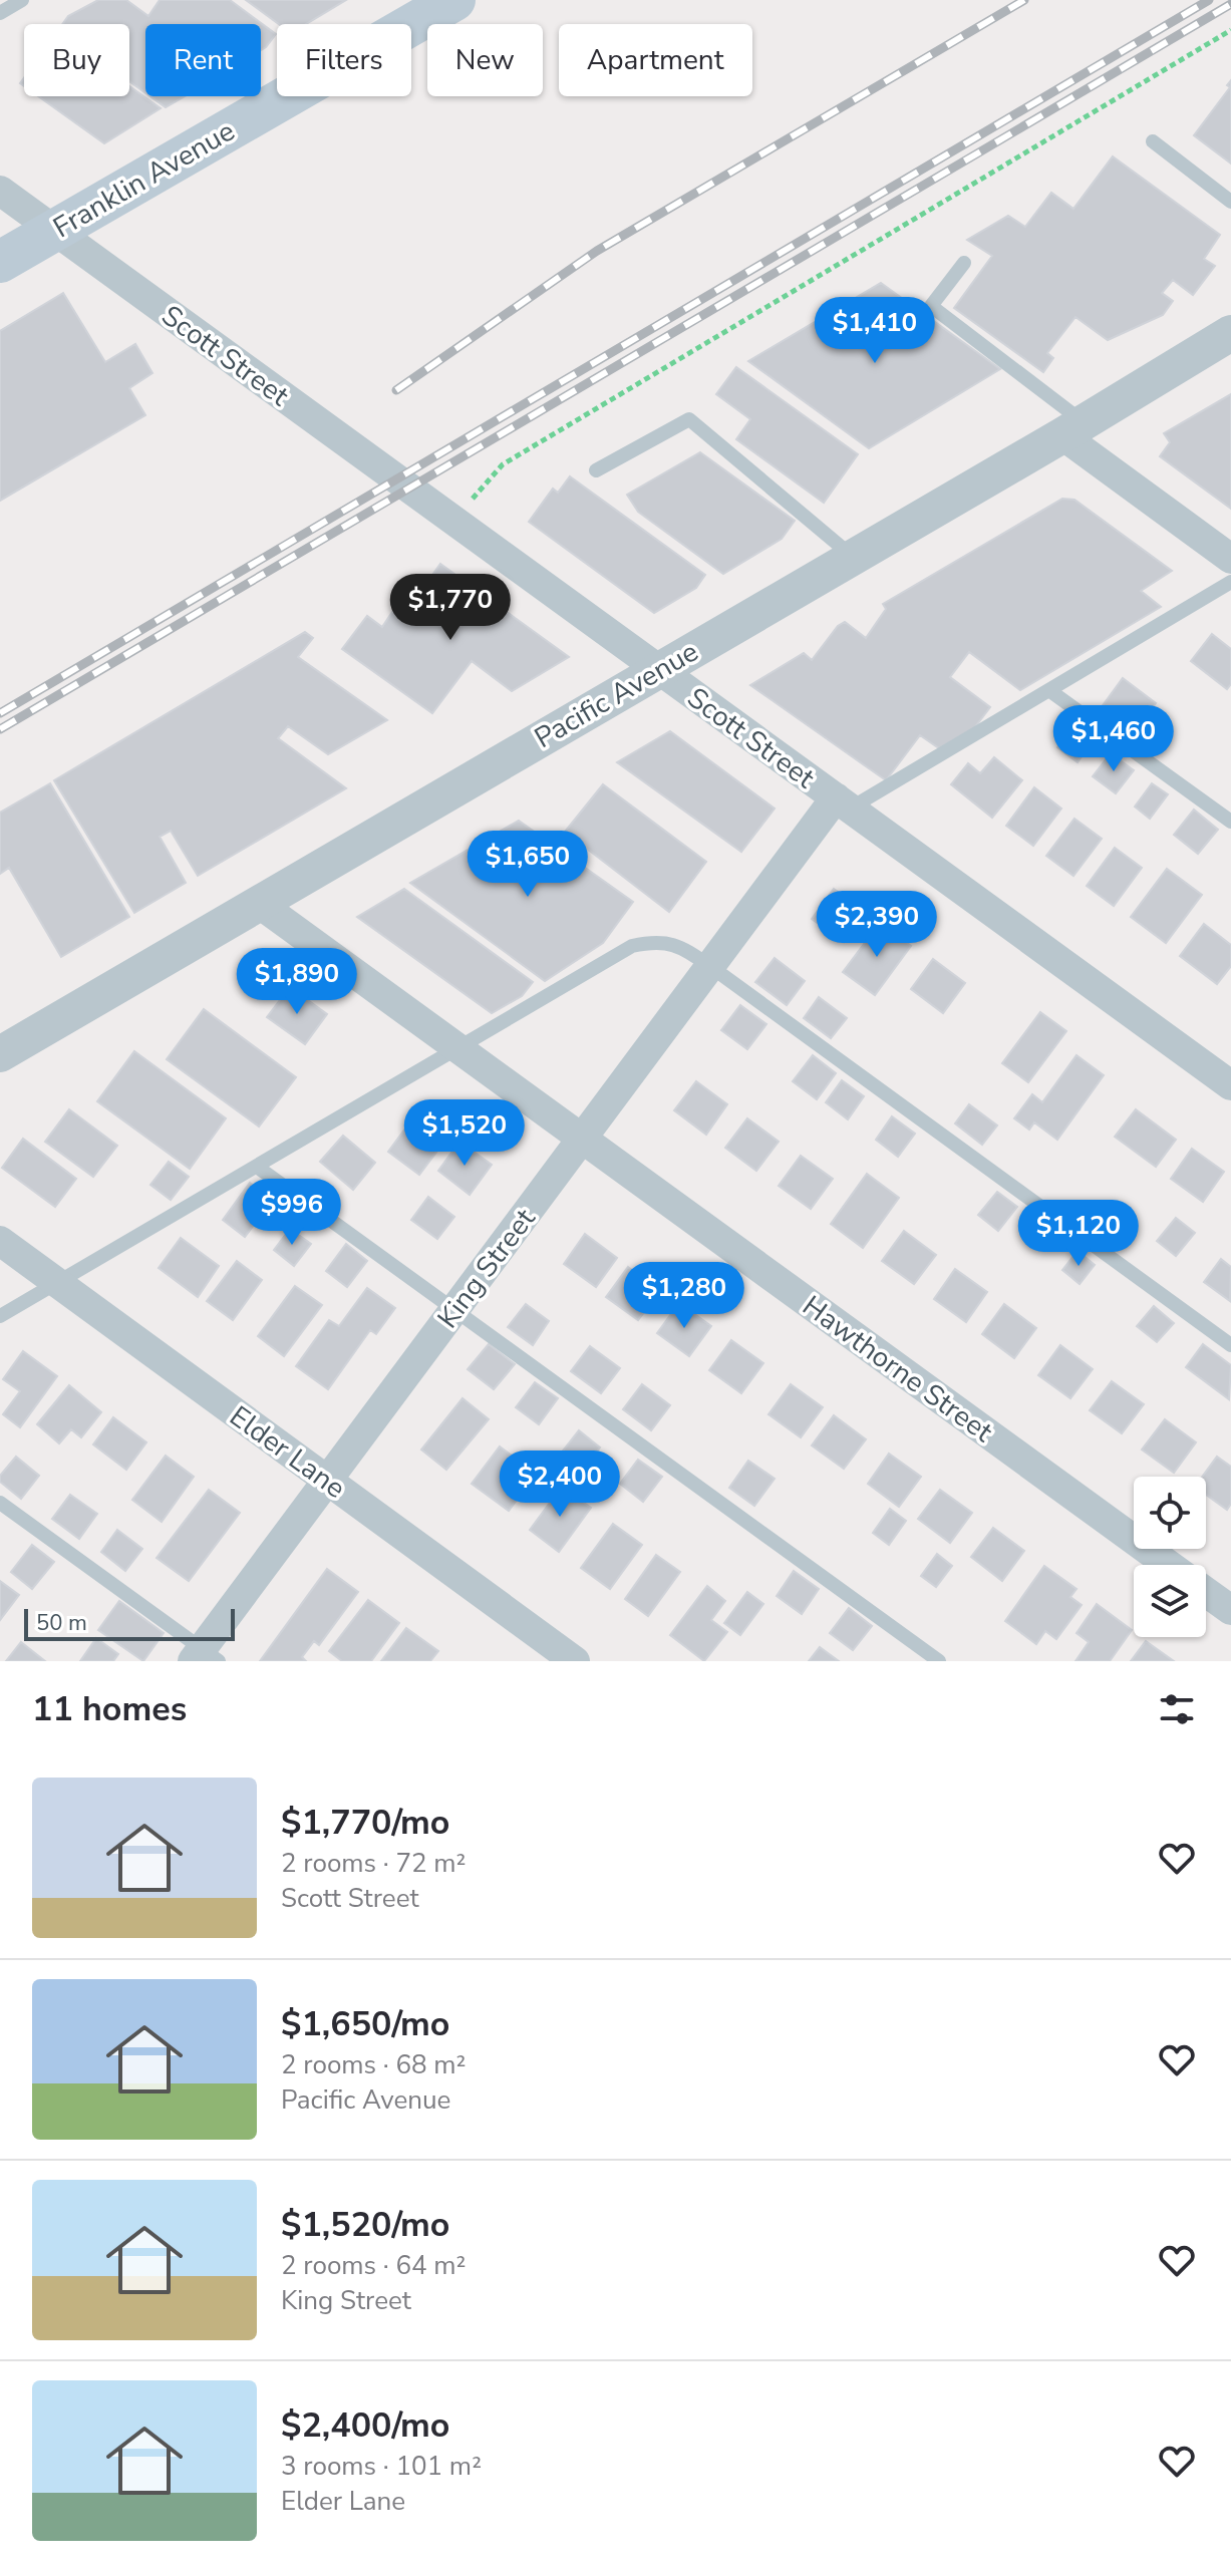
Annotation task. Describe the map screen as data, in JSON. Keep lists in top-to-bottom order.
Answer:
{
  "streets": {
    "main road": ["Franklin Avenue"],
    "street": [
      "Scott Street",
      "Pacific Avenue",
      "King Street",
      "Hawthorne Street",
      "Elder Lane"
    ]
  },
  "crossings": [
    ["Franklin Avenue", "Scott Street"],
    ["Scott Street", "Pacific Avenue"],
    ["Scott Street", "King Street"],
    ["Pacific Avenue", "Hawthorne Street"],
    ["King Street", "Hawthorne Street"],
    ["King Street", "Elder Lane"]
  ],
  "scale_bar": "50 m",
  "page": {
    "chip": [
      "Buy",
      "Rent",
      "Filters",
      "New",
      "Apartment"
    ],
    "price": [
      "$1,410",
      "$1,770",
      "$1,460",
      "$1,650",
      "$2,390",
      "$1,890",
      "$1,520",
      "$996",
      "$1,120",
      "$1,280",
      "$2,400"
    ],
    "scale": "50 m",
    "heading": "11 homes",
    "list": [
      {
        "name": "$1,770/mo",
        "note": "2 rooms · 72 m² · Scott Street"
      },
      {
        "name": "$1,650/mo",
        "note": "2 rooms · 68 m² · Pacific Avenue"
      },
      {
        "name": "$1,520/mo",
        "note": "2 rooms · 64 m² · King Street"
      },
      {
        "name": "$2,400/mo",
        "note": "3 rooms · 101 m² · Elder Lane"
      }
    ]
  }
}
